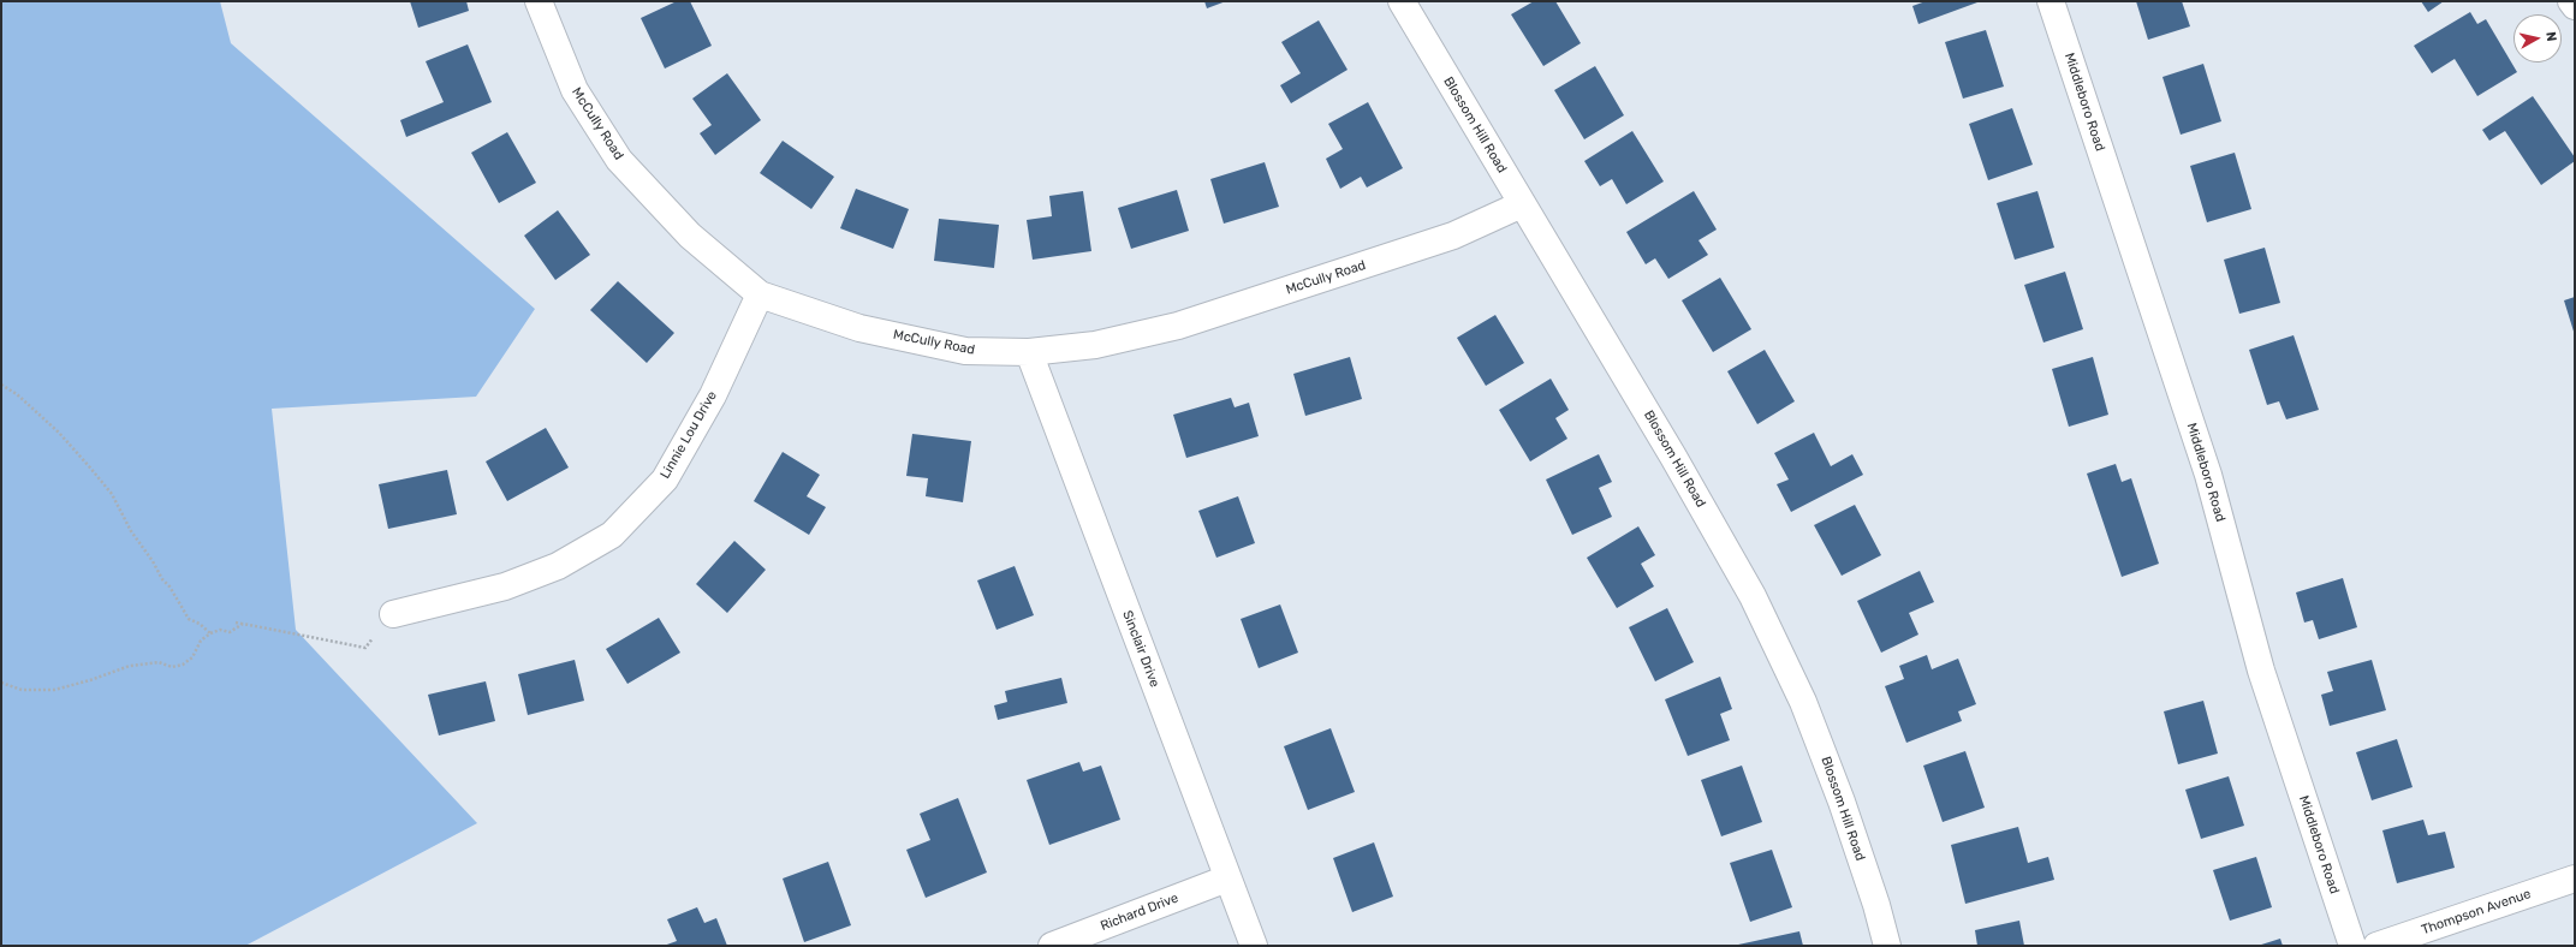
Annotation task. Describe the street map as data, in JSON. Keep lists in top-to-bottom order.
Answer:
{
  "streets": {
    "street": [
      "Middleboro Road",
      "McCully Road",
      "Blossom Hill Road",
      "Linnie Lou Drive",
      "Sinclair Drive",
      "Richard Drive",
      "Thompson Avenue"
    ]
  },
  "crossings": [
    ["McCully Road", "Blossom Hill Road"],
    ["McCully Road", "Linnie Lou Drive"],
    ["McCully Road", "Sinclair Drive"],
    ["Sinclair Drive", "Richard Drive"]
  ],
  "north": "right"
}
